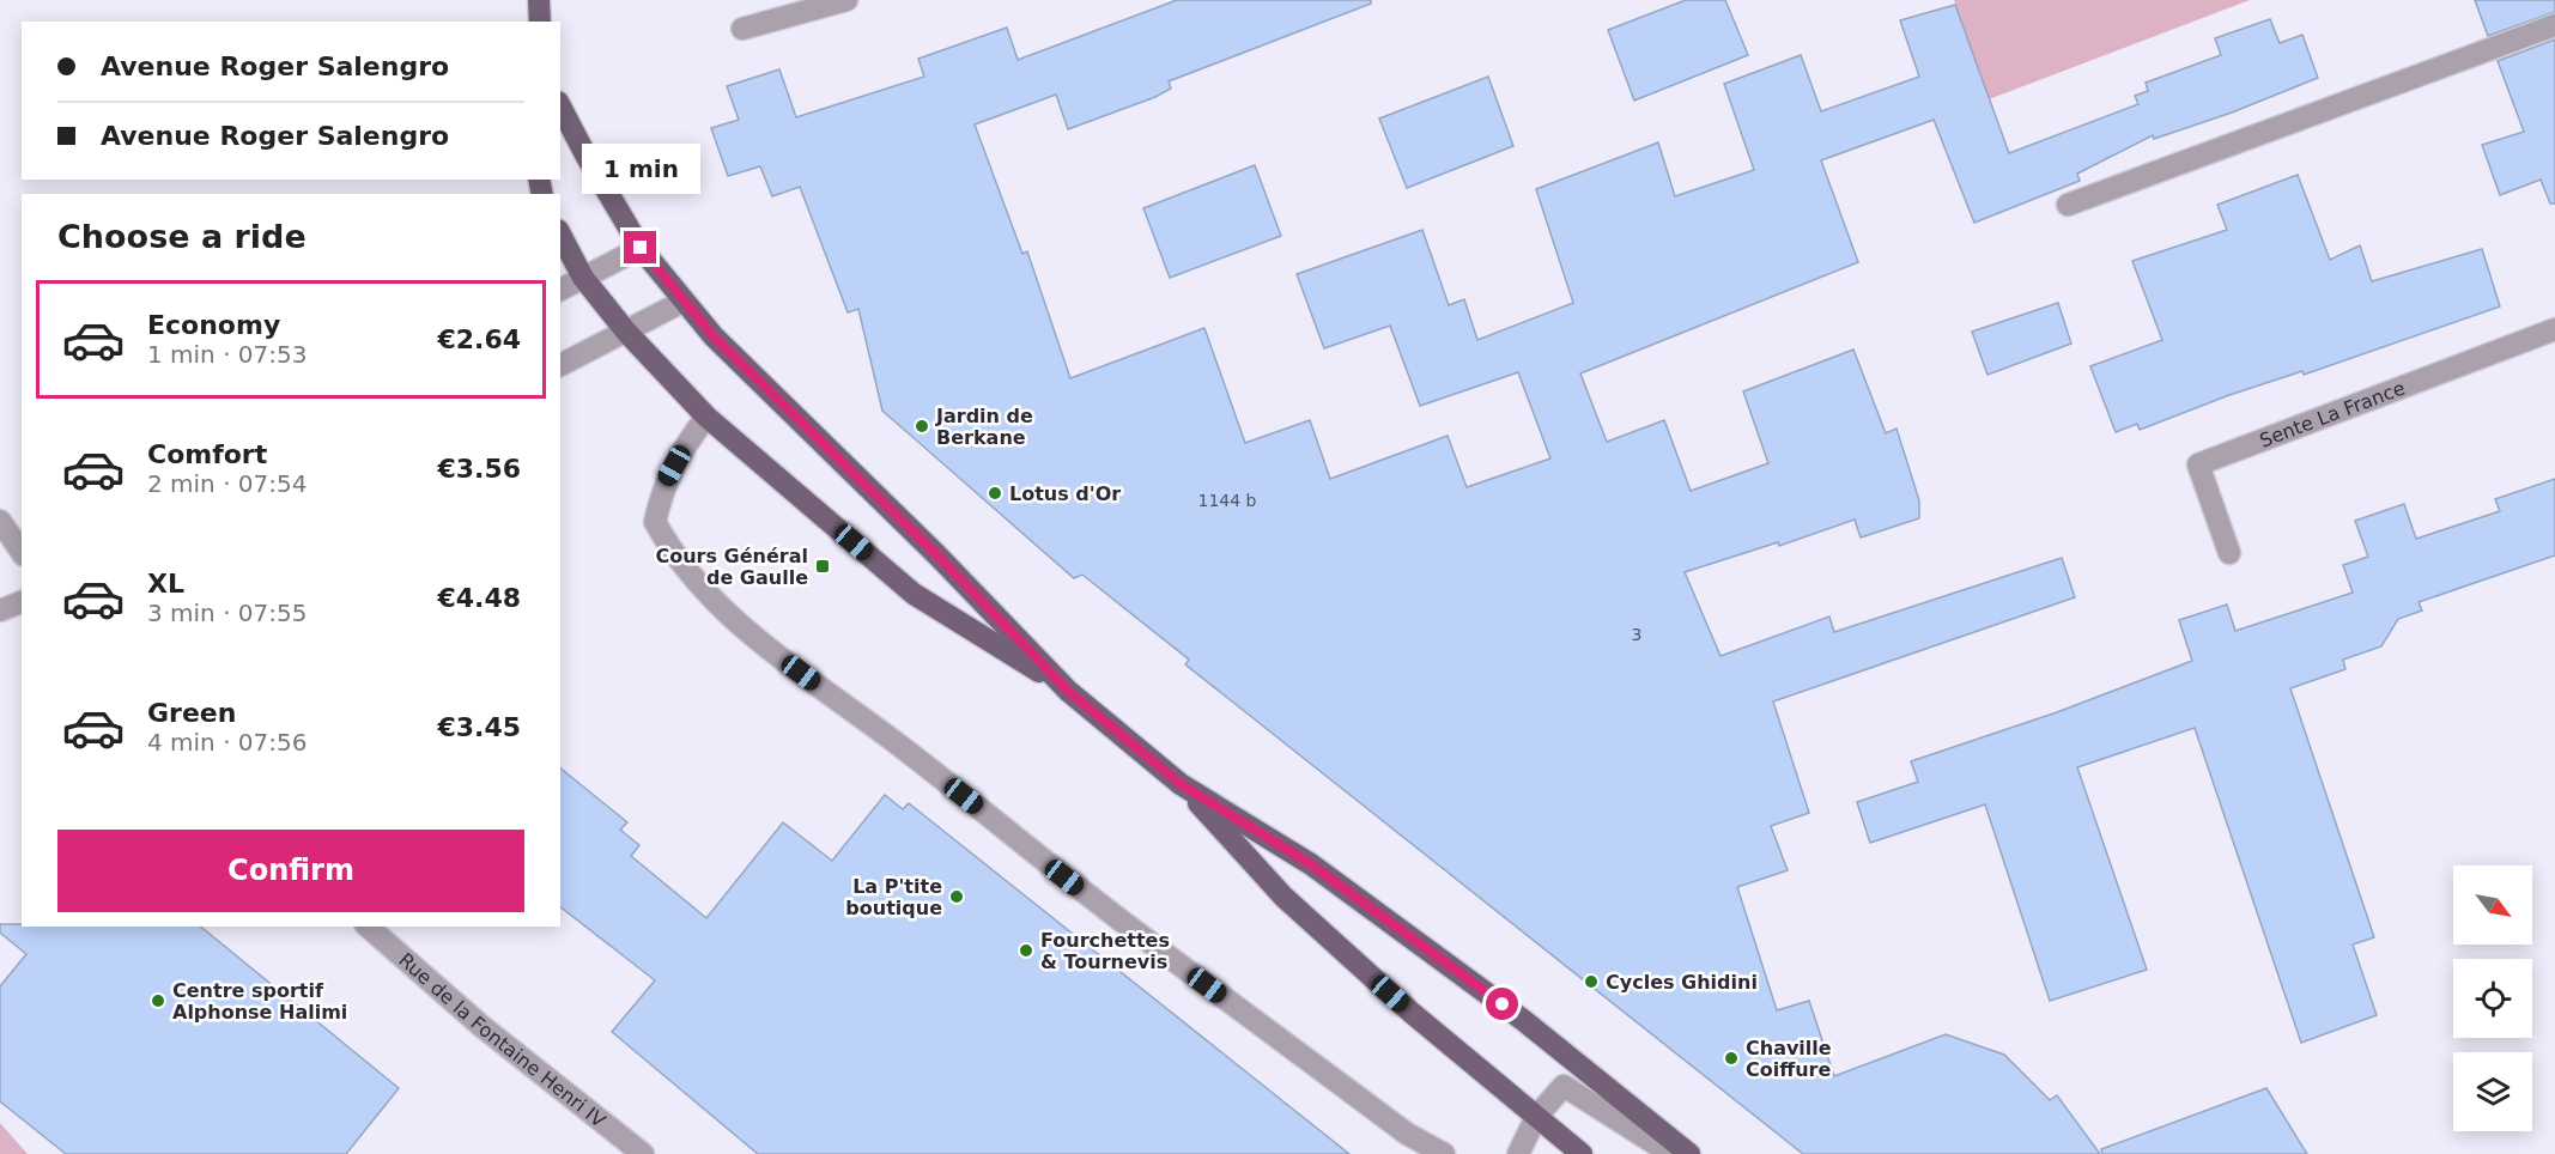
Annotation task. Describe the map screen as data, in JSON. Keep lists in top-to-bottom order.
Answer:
{
  "streets": {
    "street": ["Sente La France", "Rue de la Fontaine Henri IV"]
  },
  "places": {
    "other": [
      "Jardin de Berkane",
      "Lotus d'Or",
      "La P'tite boutique",
      "Fourchettes & Tournevis",
      "Cycles Ghidini",
      "Centre sportif Alphonse Halimi",
      "Chaville Coiffure"
    ],
    "transit": ["Cours Général de Gaulle"]
  },
  "house_numbers": ["1144 b", "3"],
  "north": "bottom right",
  "page": {
    "banner": ["Avenue Roger Salengro", "Avenue Roger Salengro"],
    "bubble": "1 min",
    "heading": "Choose a ride",
    "list": [
      {
        "name": "Economy",
        "note": "1 min · 07:53",
        "value": "€2.64"
      },
      {
        "name": "Comfort",
        "note": "2 min · 07:54",
        "value": "€3.56"
      },
      {
        "name": "XL",
        "note": "3 min · 07:55",
        "value": "€4.48"
      },
      {
        "name": "Green",
        "note": "4 min · 07:56",
        "value": "€3.45"
      }
    ],
    "buttons": "Confirm"
  }
}
